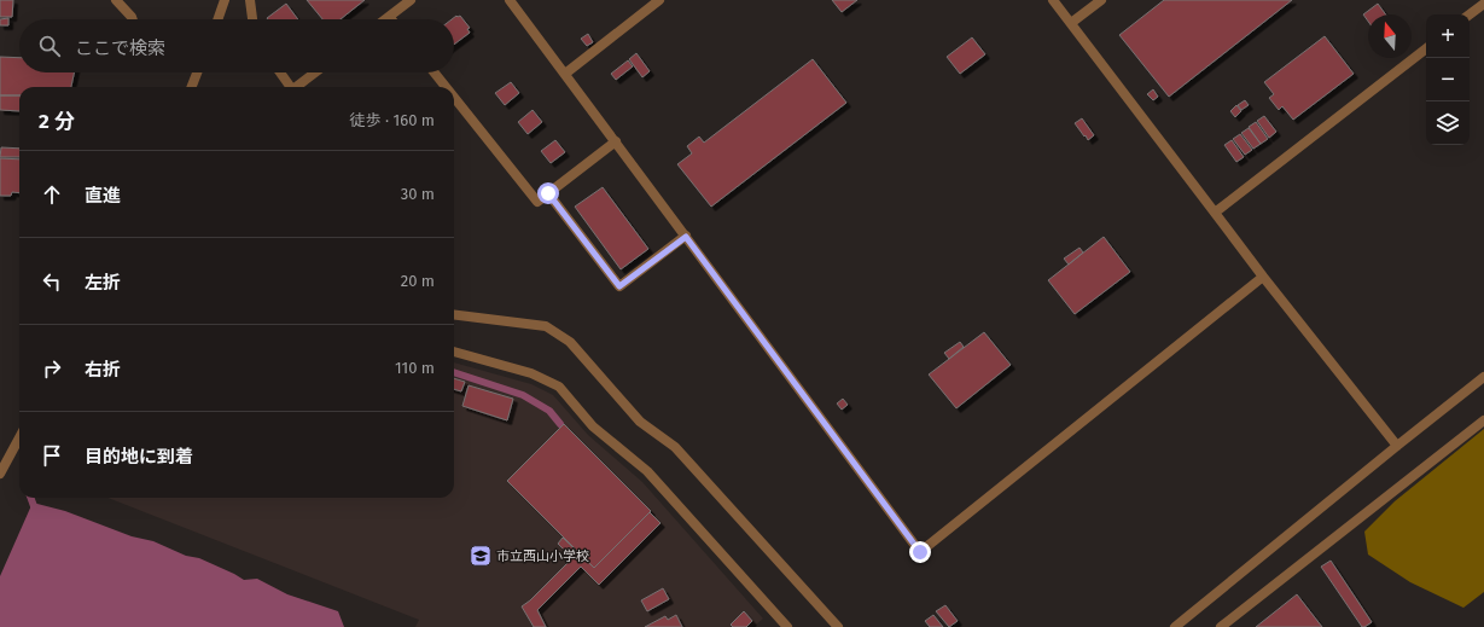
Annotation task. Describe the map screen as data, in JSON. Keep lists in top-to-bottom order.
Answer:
{
  "places": {
    "school or university": ["市立西山小学校"]
  },
  "north": "top",
  "page": {
    "map_buttons": ["+", "−"],
    "search": "ここで検索",
    "heading": ["2 分", "徒歩 · 160 m"],
    "list": [
      ["直進", "30 m"],
      ["左折", "20 m"],
      ["右折", "110 m"],
      "目的地に到着"
    ]
  }
}
